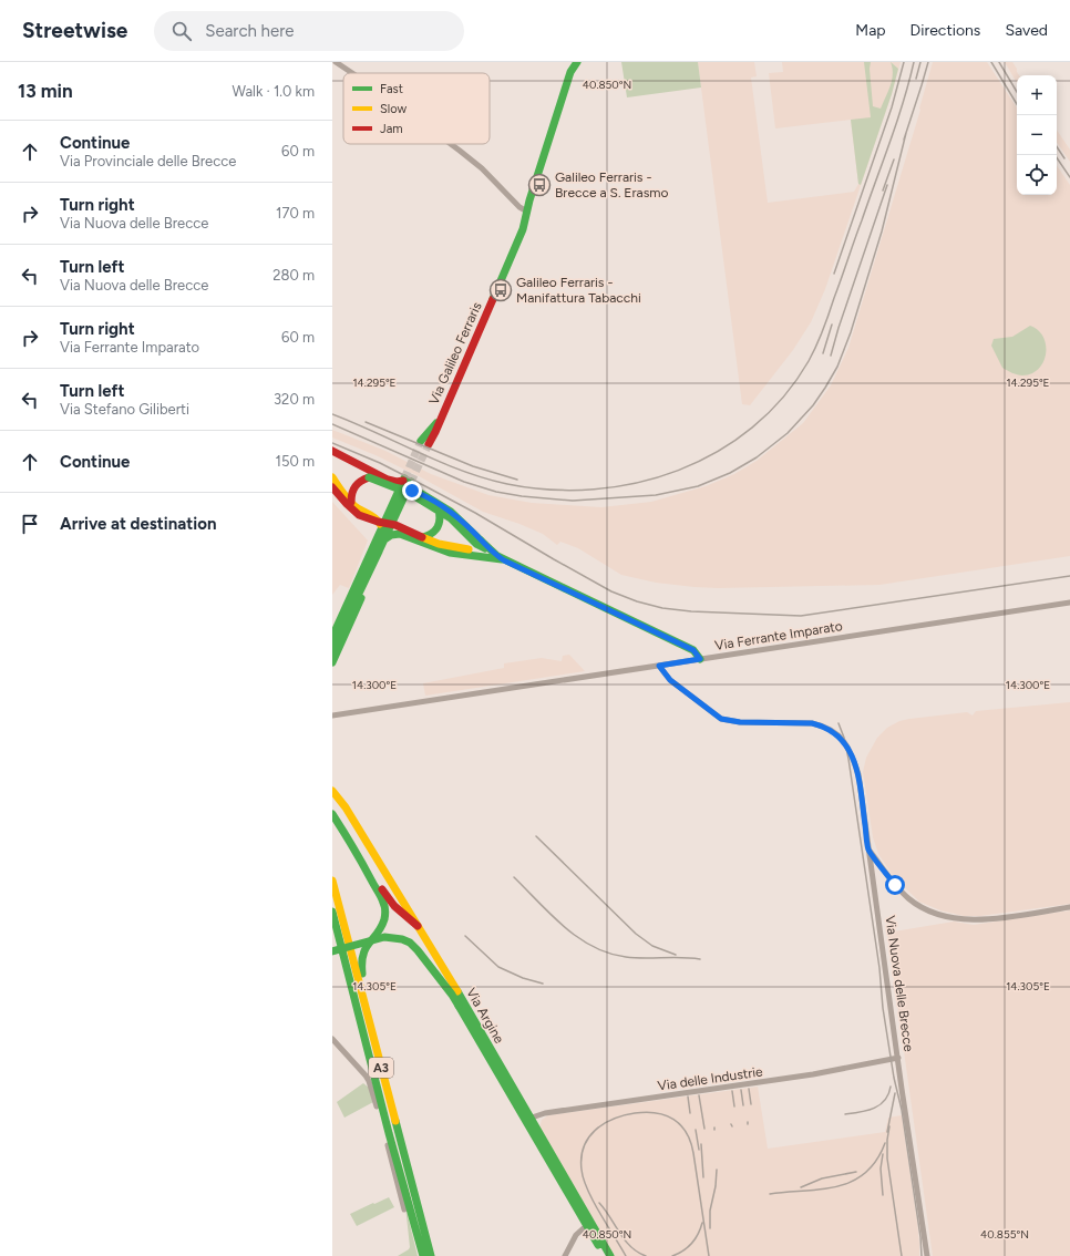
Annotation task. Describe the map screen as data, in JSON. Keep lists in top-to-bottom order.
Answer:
{
  "streets": {
    "main road": ["Via Galileo Ferraris", "Via Argine", "A3"],
    "street": ["Via Ferrante Imparato", "Via Nuova delle Brecce", "Via delle Industrie"]
  },
  "crossings": [
    ["Via Ferrante Imparato", "Via Nuova delle Brecce"],
    ["Via Nuova delle Brecce", "Via delle Industrie"],
    ["Via Argine", "Via delle Industrie"]
  ],
  "places": {
    "bus stop": ["Galileo Ferraris - Brecce a S. Erasmo", "Galileo Ferraris - Manifattura Tabacchi"]
  },
  "legend": ["Fast", "Slow", "Jam"],
  "page": {
    "header": "Streetwise",
    "search": "Search here",
    "nav": ["Map", "Directions", "Saved"],
    "heading": ["13 min", "Walk · 1.0 km"],
    "map_buttons": ["+", "−"],
    "list": [
      ["Continue", "Via Provinciale delle Brecce", "60 m"],
      ["Turn right", "Via Nuova delle Brecce", "170 m"],
      ["Turn left", "Via Nuova delle Brecce", "280 m"],
      ["Turn right", "Via Ferrante Imparato", "60 m"],
      ["Turn left", "Via Stefano Giliberti", "320 m"],
      ["Continue", "150 m"],
      "Arrive at destination"
    ]
  },
  "coordinates": [
    "40.850°N",
    "14.295°E",
    "14.300°E",
    "14.305°E",
    "40.855°N"
  ]
}
